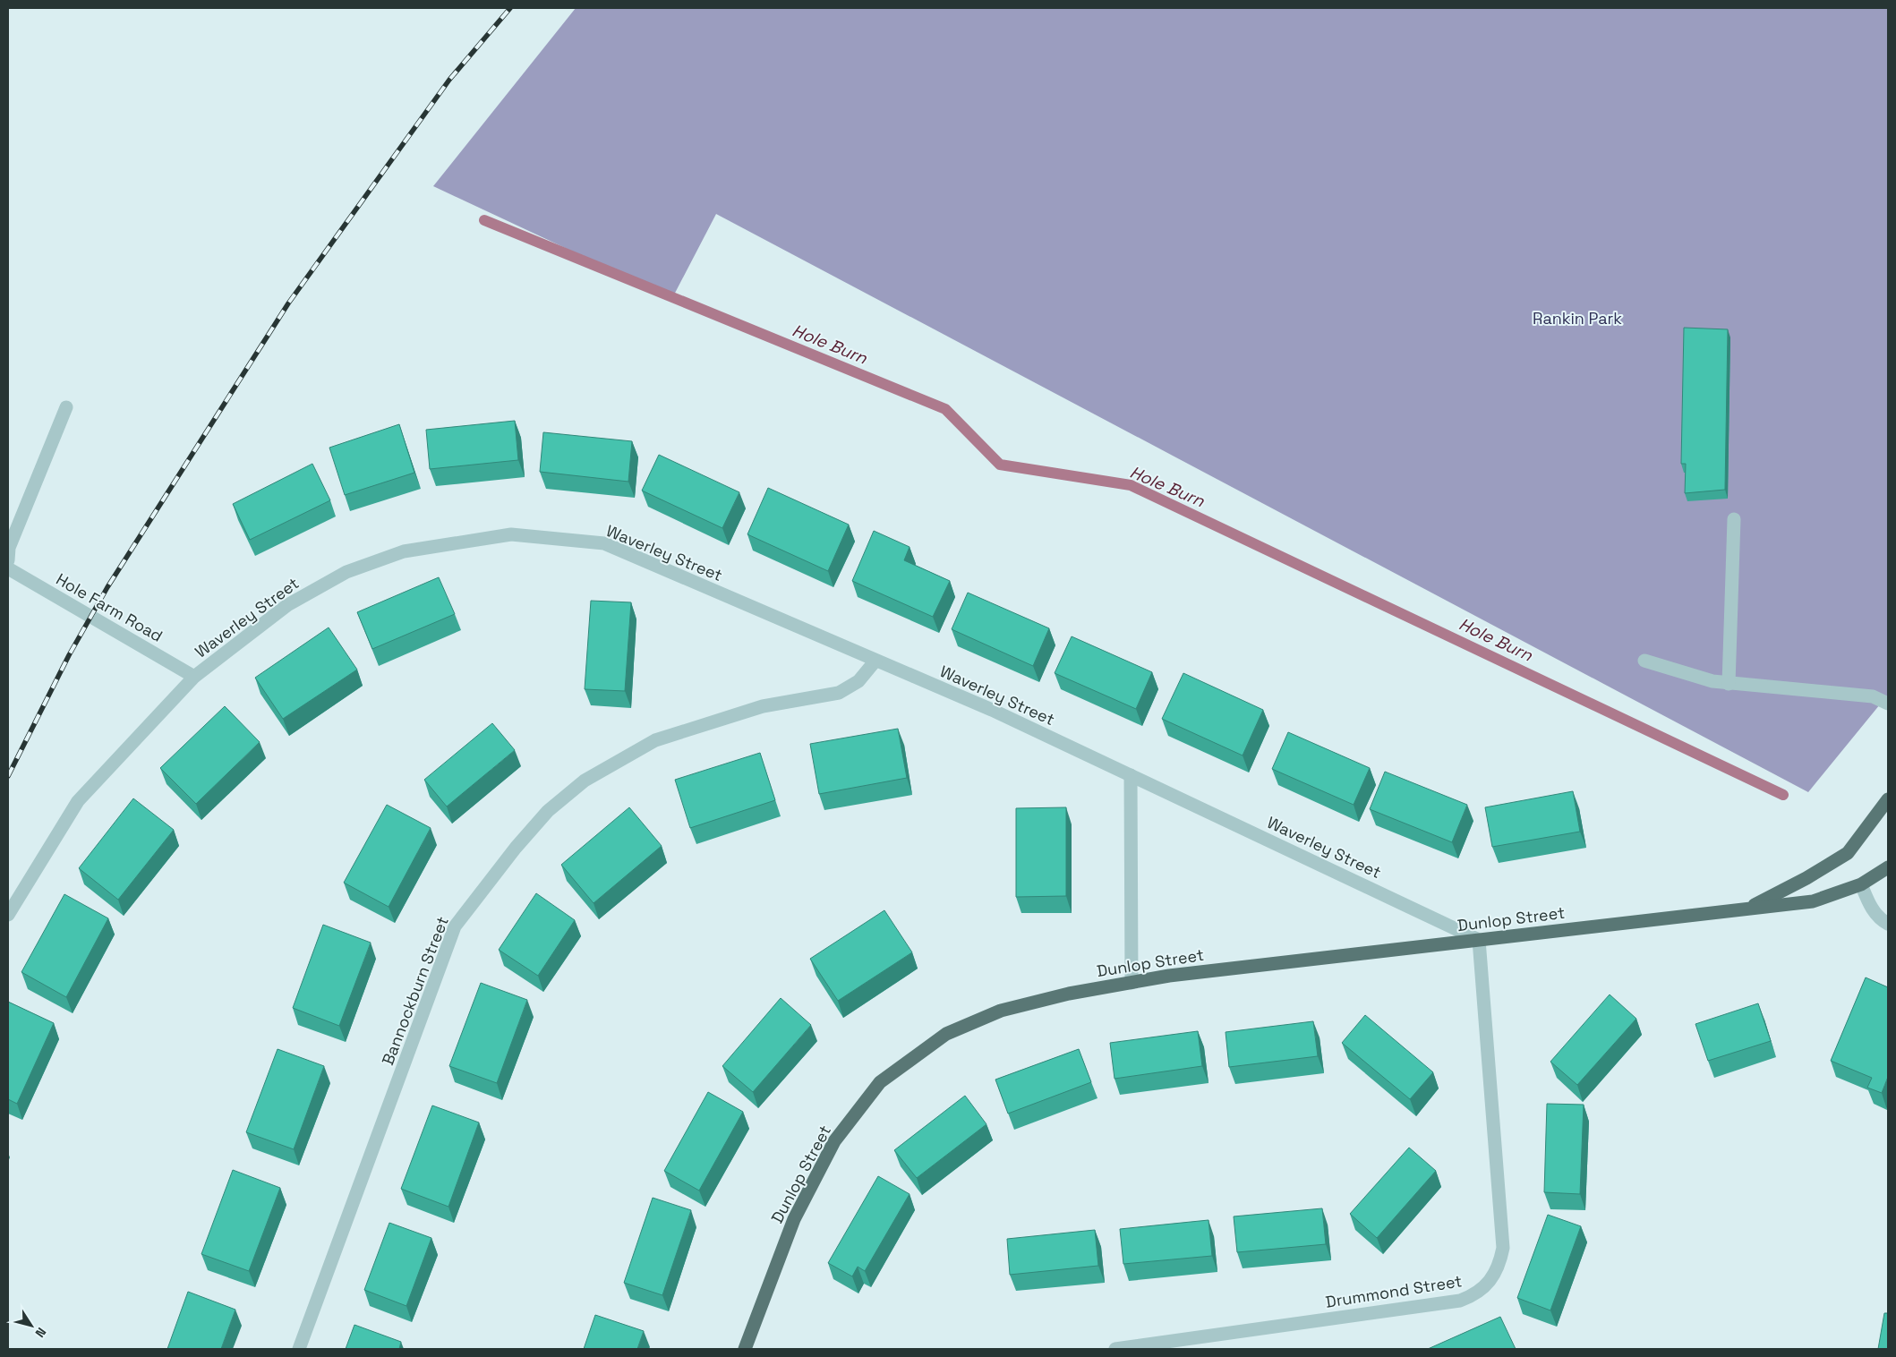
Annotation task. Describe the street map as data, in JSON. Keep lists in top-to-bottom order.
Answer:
{
  "streets": {
    "main road": ["Dunlop Street"],
    "street": [
      "Waverley Street",
      "Hole Farm Road",
      "Bannockburn Street",
      "Drummond Street"
    ]
  },
  "crossings": [
    ["Waverley Street", "Hole Farm Road"],
    ["Waverley Street", "Dunlop Street"],
    ["Waverley Street", "Bannockburn Street"],
    ["Waverley Street", "Drummond Street"],
    ["Dunlop Street", "Drummond Street"]
  ],
  "water": ["Hole Burn"],
  "parks": ["Rankin Park"],
  "north": "bottom right"
}
